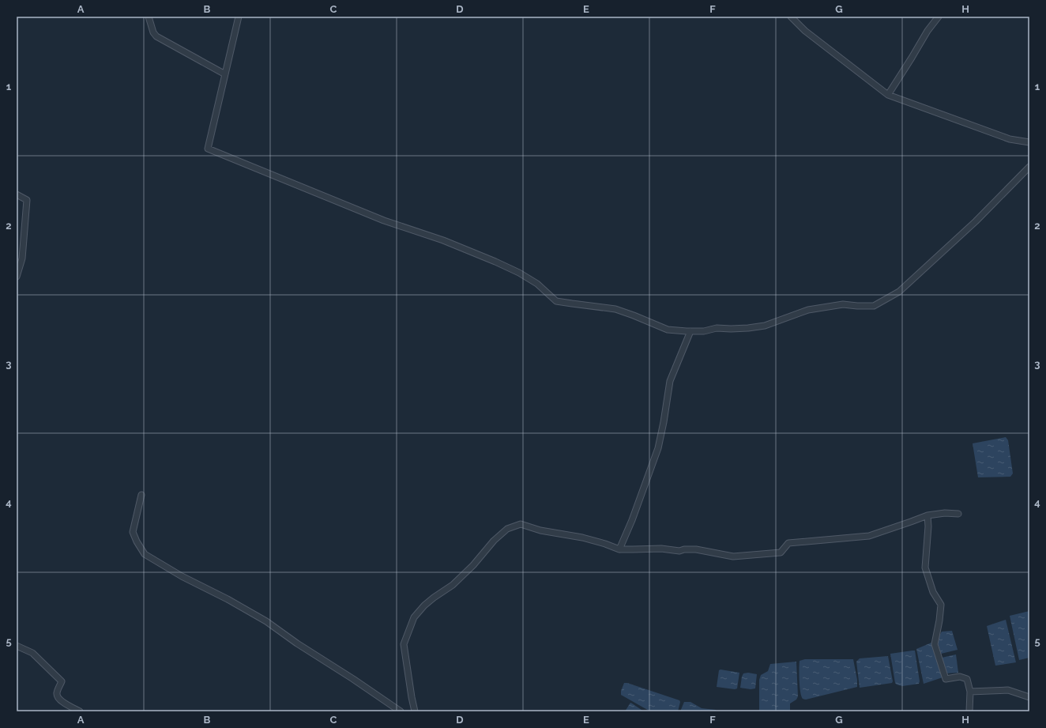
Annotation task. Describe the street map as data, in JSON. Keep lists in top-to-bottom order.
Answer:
{
  "grid": {
    "columns": [
      "A",
      "B",
      "C",
      "D",
      "E",
      "F",
      "G",
      "H"
    ],
    "rows": [
      "1",
      "2",
      "3",
      "4",
      "5"
    ]
  }
}
